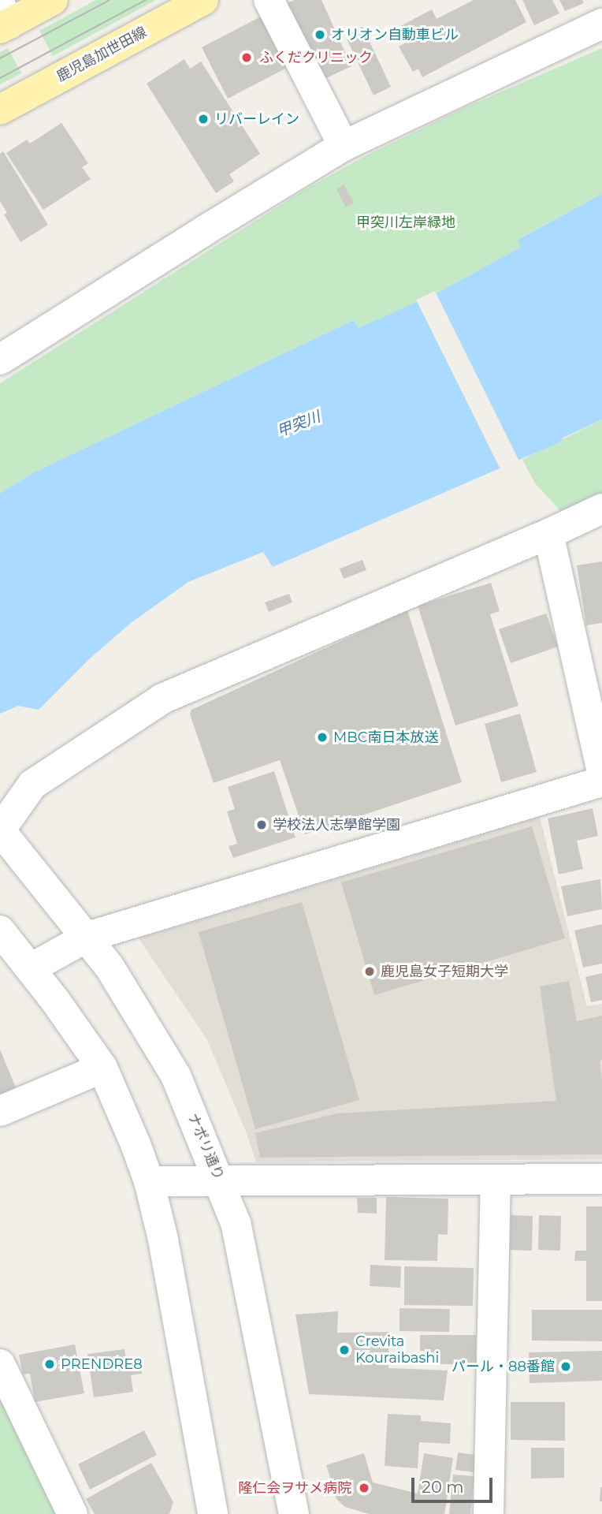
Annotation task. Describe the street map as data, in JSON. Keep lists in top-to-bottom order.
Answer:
{
  "streets": {
    "main road": ["鹿児島加世田線"],
    "street": ["ナポリ通り"]
  },
  "water": ["甲突川"],
  "parks": ["甲突川左岸緑地"],
  "places": [
    "オリオン自動車ビル",
    "ふくだクリニック",
    "リバーレイン",
    "MBC南日本放送",
    "学校法人志學館学園",
    "鹿児島女子短期大学",
    "Crevita Kouraibashi",
    "PRENDRE8",
    "パール・88番館",
    "隆仁会ヲサメ病院"
  ],
  "scale_bar": "20 m"
}
